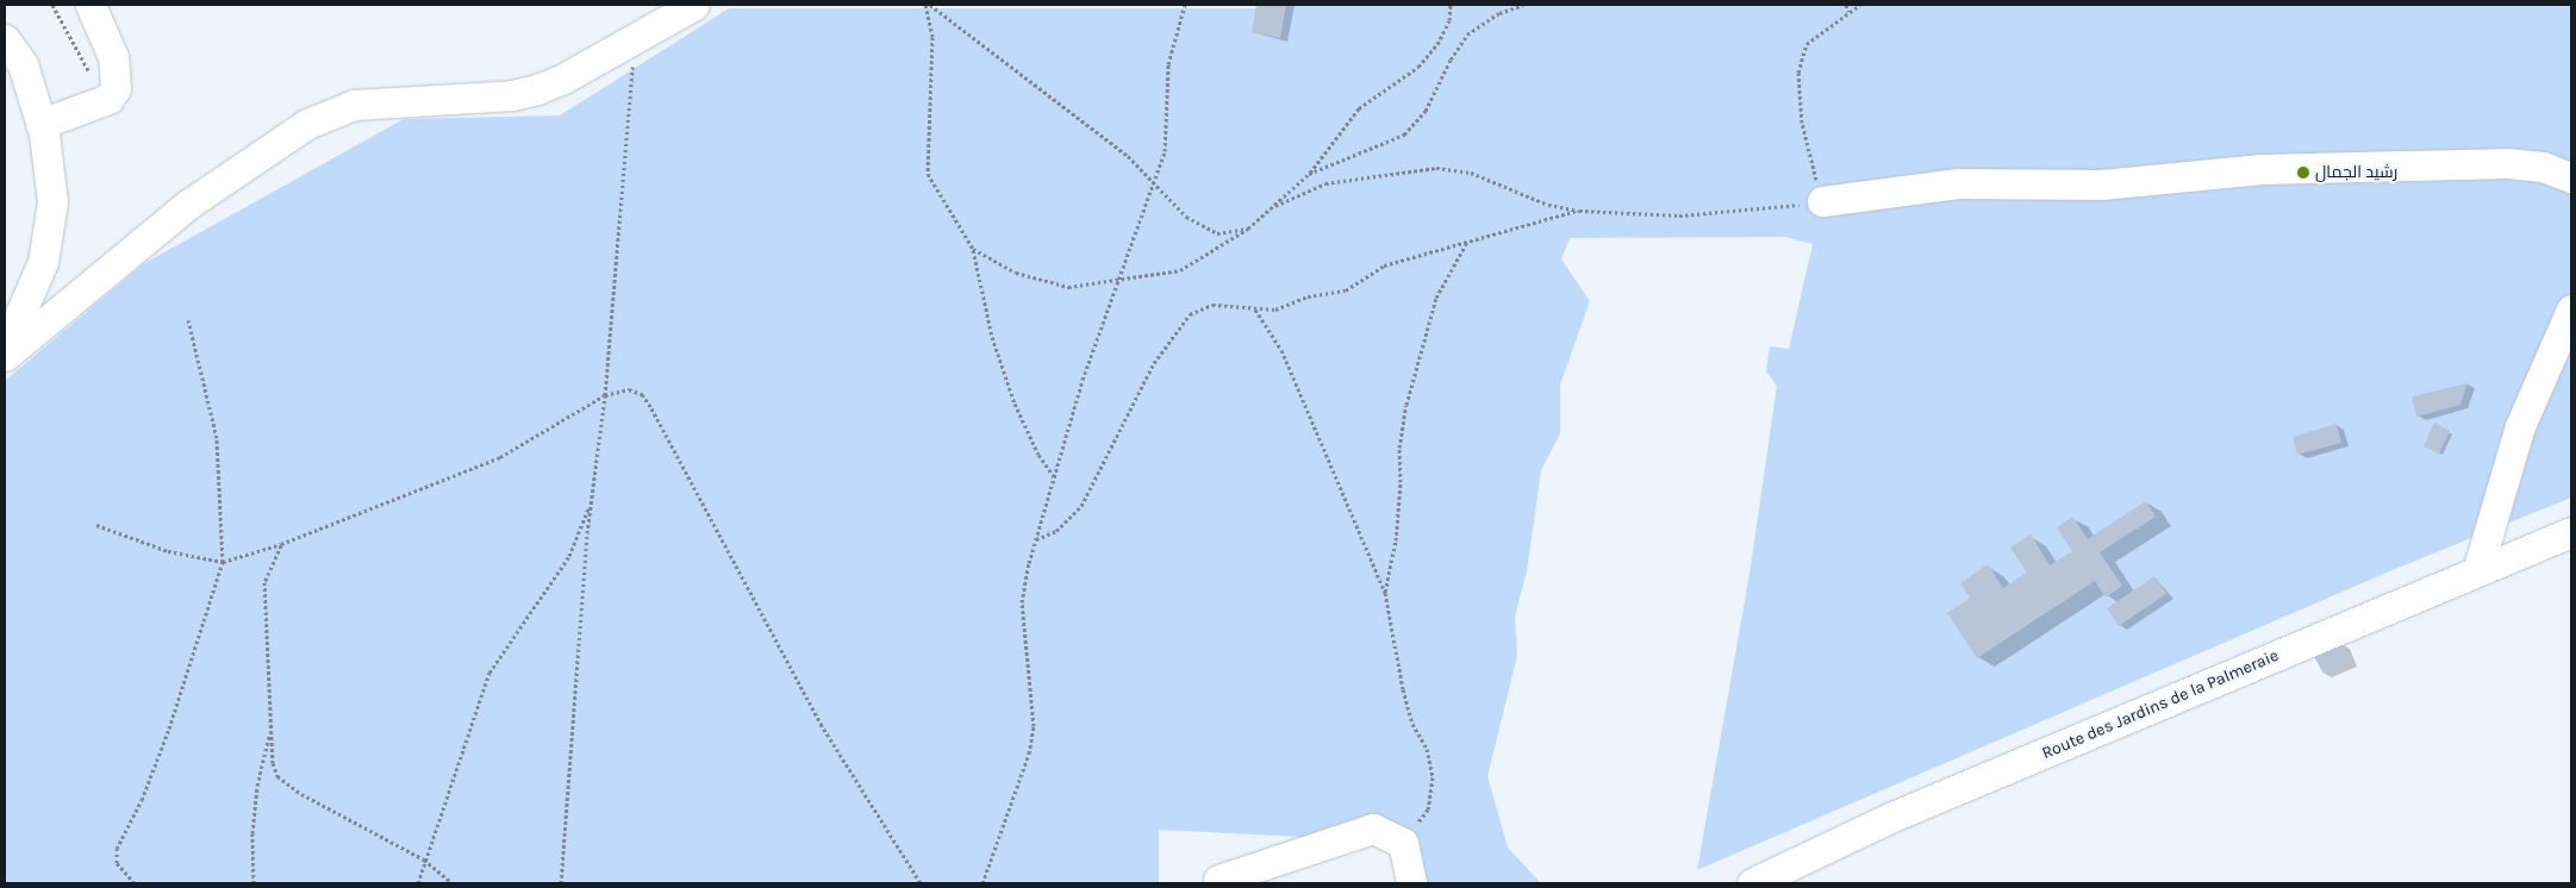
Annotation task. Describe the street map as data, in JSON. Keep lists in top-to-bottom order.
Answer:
{
  "streets": {
    "street": ["Route des Jardins de la Palmeraie"]
  },
  "places": ["رشيد الجمال"]
}
